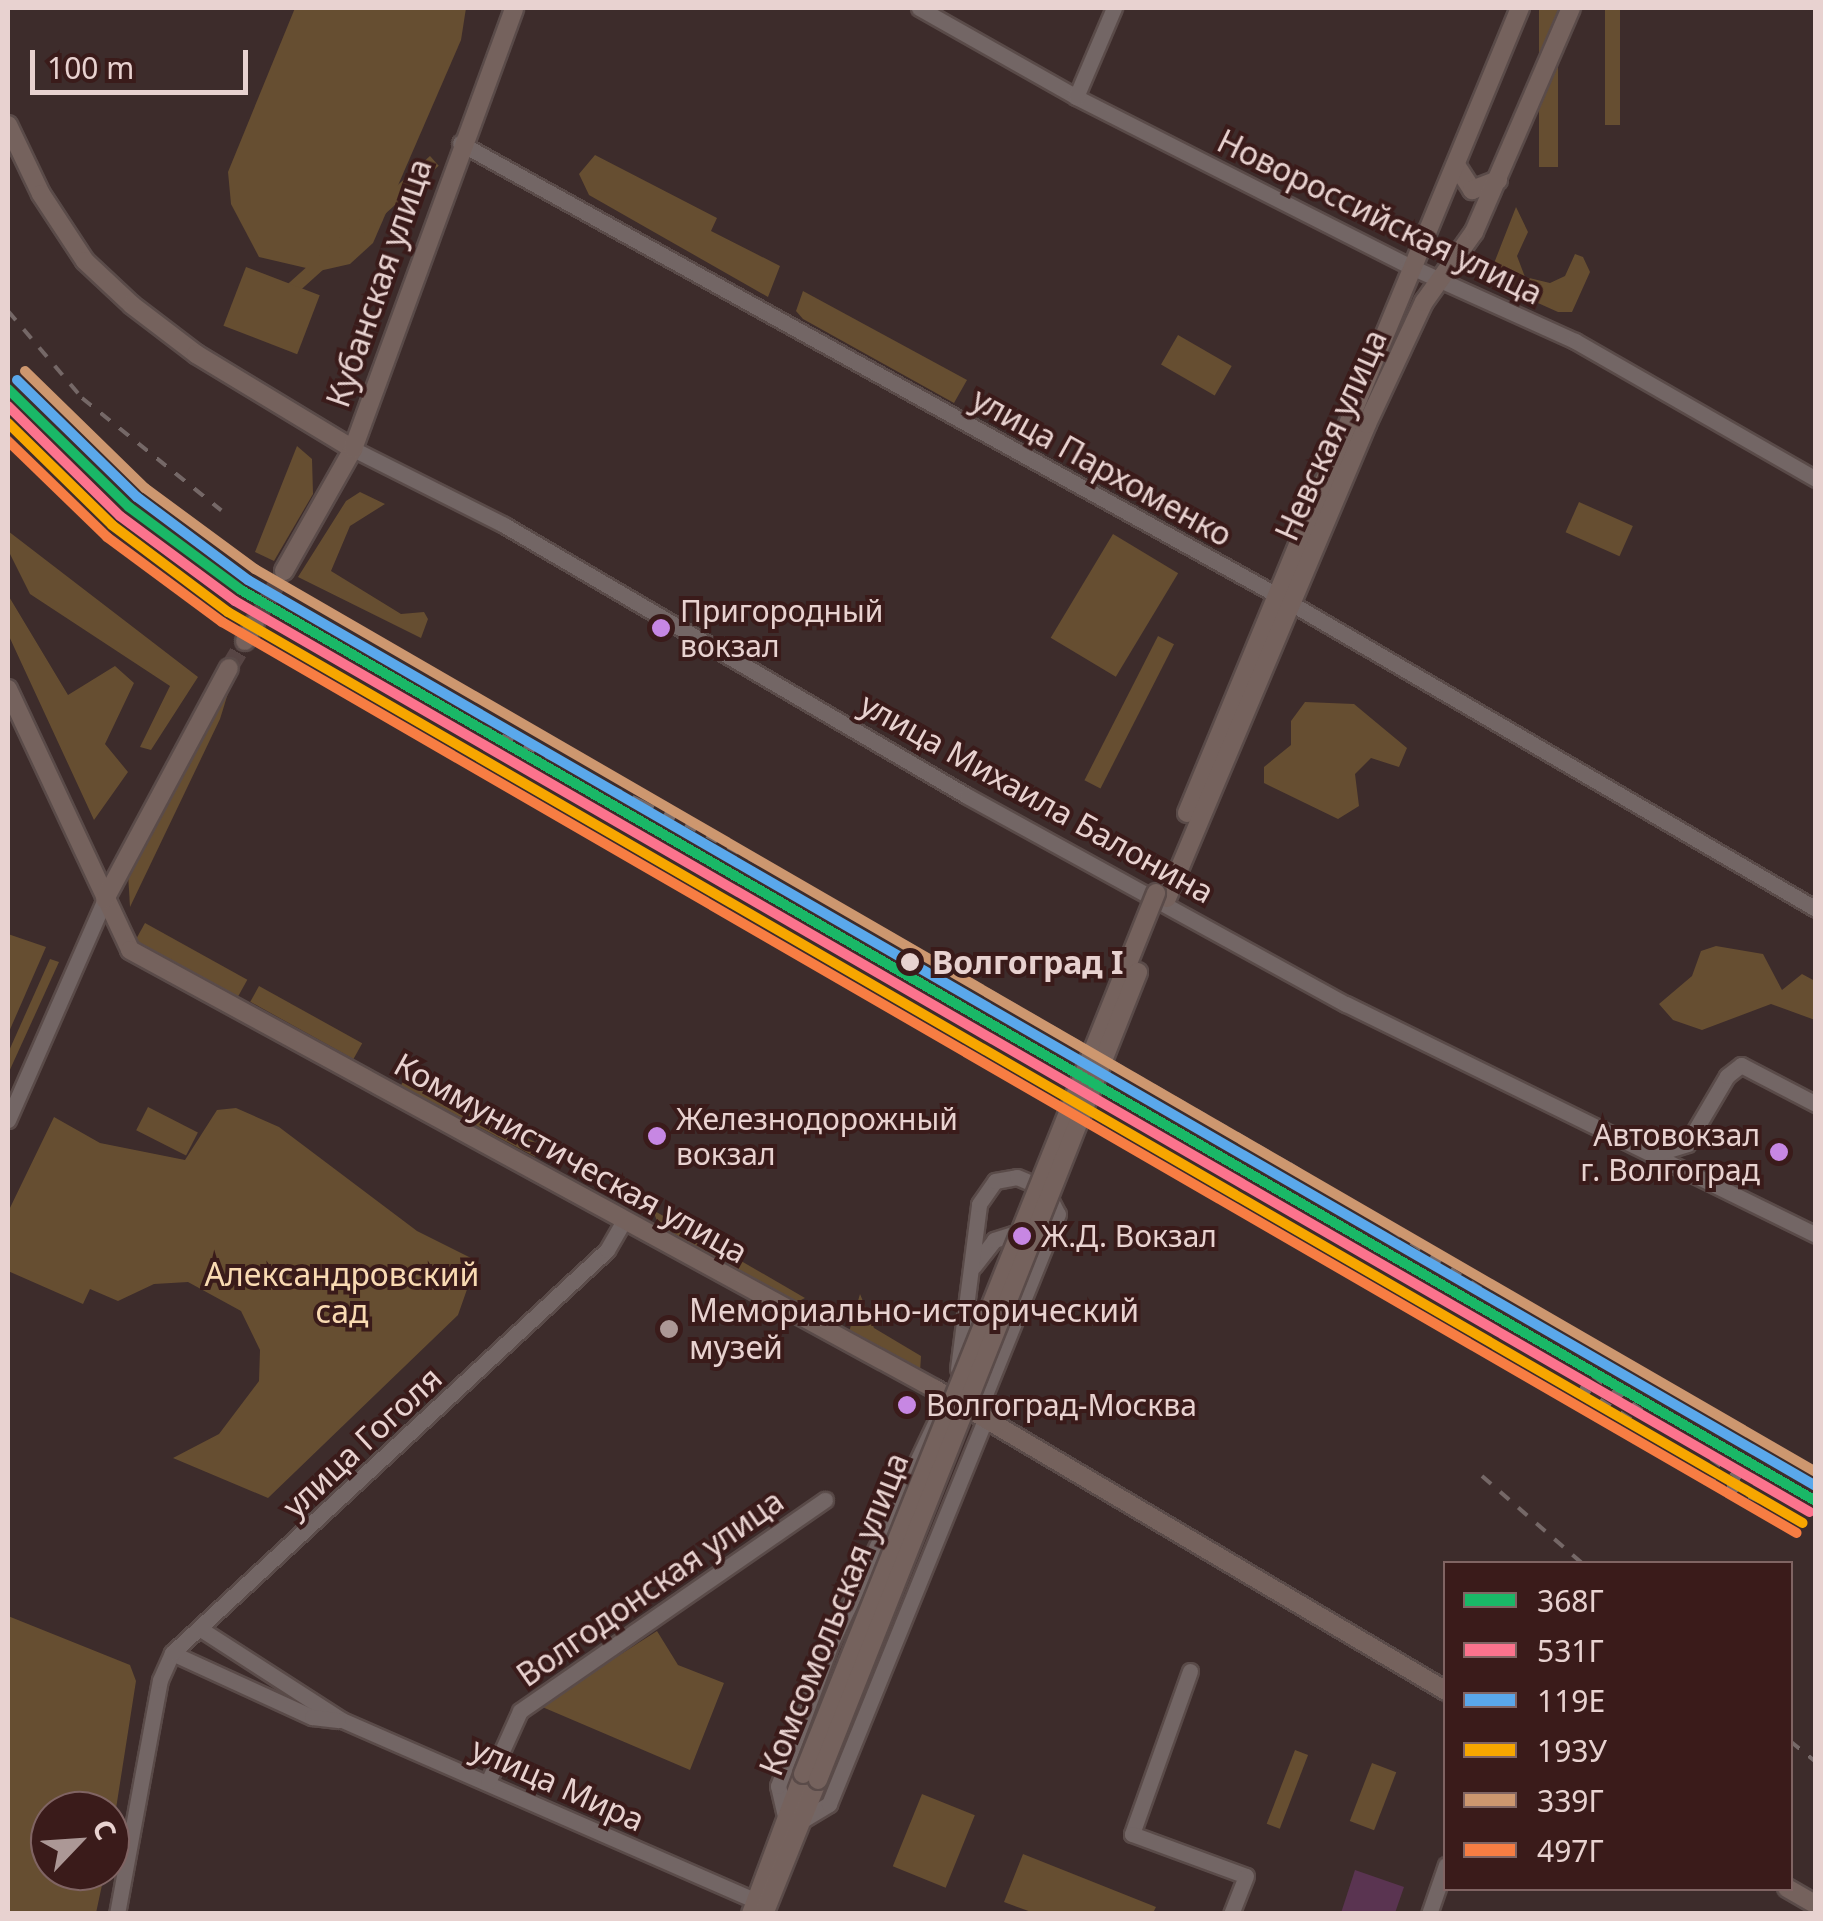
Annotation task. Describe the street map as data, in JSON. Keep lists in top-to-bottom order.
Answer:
{
  "streets": {
    "main road": [
      "Кубанская улица",
      "Невская улица",
      "улица Михаила Балонина",
      "Коммунистическая улица",
      "Комсомольская улица"
    ],
    "street": [
      "Новороссийская улица",
      "улица Пархоменко",
      "улица Гоголя",
      "Волгодонская улица",
      "улица Мира"
    ]
  },
  "crossings": [
    ["Новороссийская улица", "Невская улица"],
    ["Кубанская улица", "улица Пархоменко"],
    ["Кубанская улица", "улица Михаила Балонина"],
    ["Невская улица", "улица Пархоменко"],
    ["Невская улица", "Комсомольская улица"],
    ["Коммунистическая улица", "улица Гоголя"],
    ["улица Гоголя", "улица Мира"],
    ["Волгодонская улица", "улица Мира"],
    ["Комсомольская улица", "улица Мира"]
  ],
  "parks": ["Александровский сад"],
  "places": [
    "Пригородный вокзал",
    "Волгоград I",
    "Железнодорожный вокзал",
    "Автовокзал г. Волгоград",
    "Ж.Д. Вокзал",
    "Мемориально-исторический музей",
    "Волгоград-Москва"
  ],
  "lines": [
    "transit line 339Г",
    "transit line 119Е",
    "transit line 368Г",
    "transit line 531Г",
    "transit line 193У",
    "transit line 497Г"
  ],
  "legend": [
    "368Г",
    "531Г",
    "119Е",
    "193У",
    "339Г",
    "497Г"
  ],
  "scale_bar": "100 m",
  "north": "top right"
}
